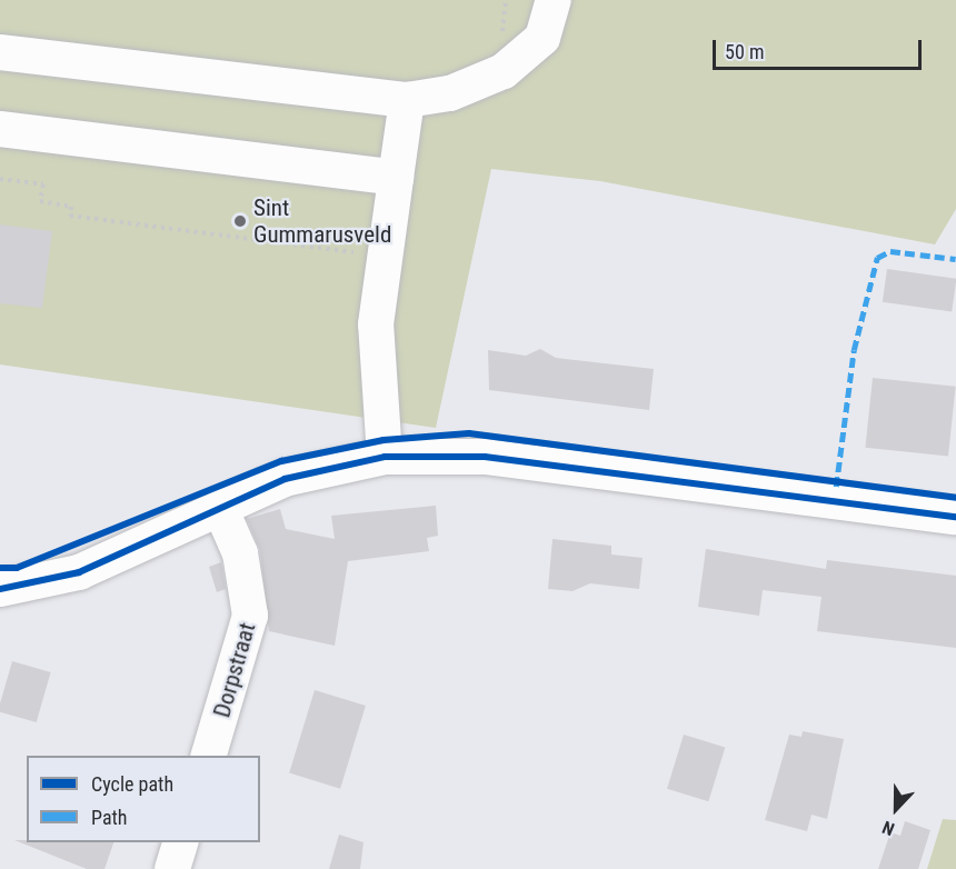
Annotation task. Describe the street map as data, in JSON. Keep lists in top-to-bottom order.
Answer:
{
  "streets": {
    "street": ["Dorpstraat"]
  },
  "places": ["Sint Gummarusveld"],
  "legend": ["Cycle path", "Path"],
  "scale_bar": "50 m",
  "north": "bottom"
}
